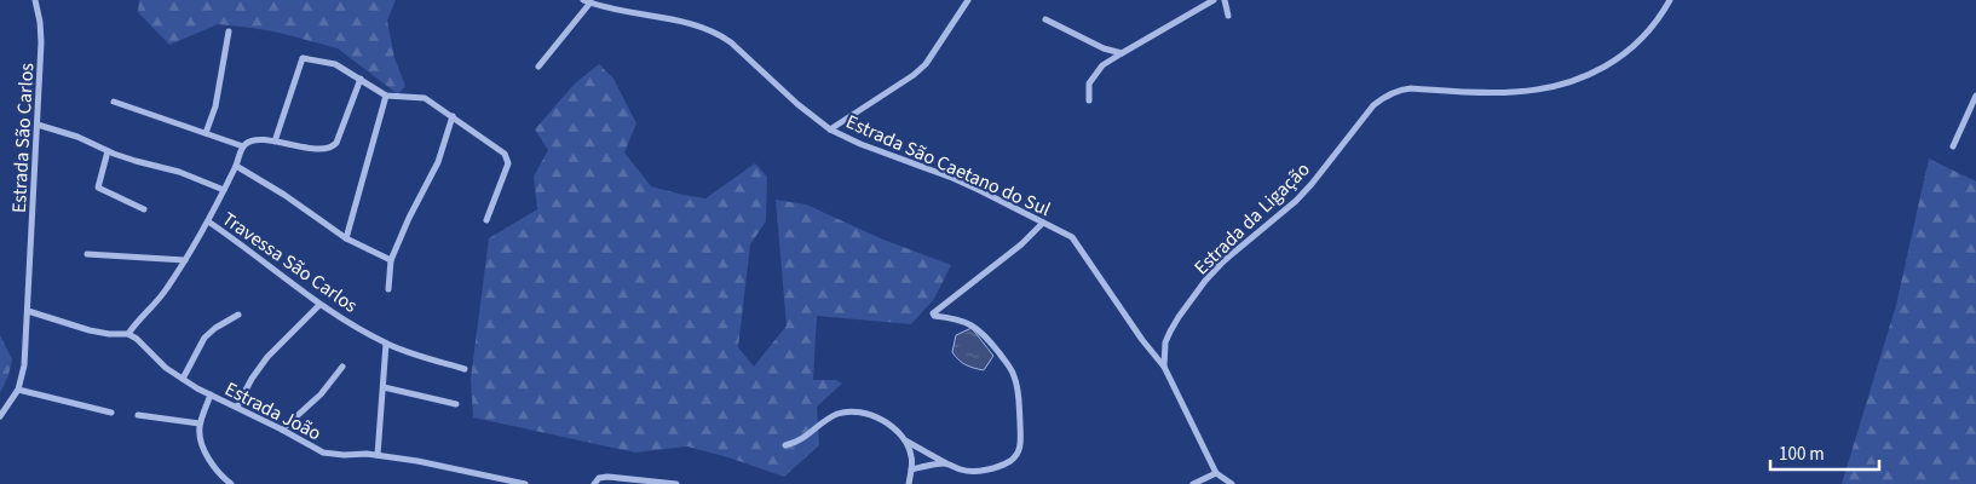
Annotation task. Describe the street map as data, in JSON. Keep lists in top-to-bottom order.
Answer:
{
  "streets": {
    "street": [
      "Estrada São Carlos",
      "Estrada São Caetano do Sul",
      "Estrada da Ligação",
      "Travessa São Carlos",
      "Estrada João"
    ]
  },
  "crossings": [
    ["Estrada São Caetano do Sul", "Estrada da Ligação"]
  ],
  "scale_bar": "100 m"
}
